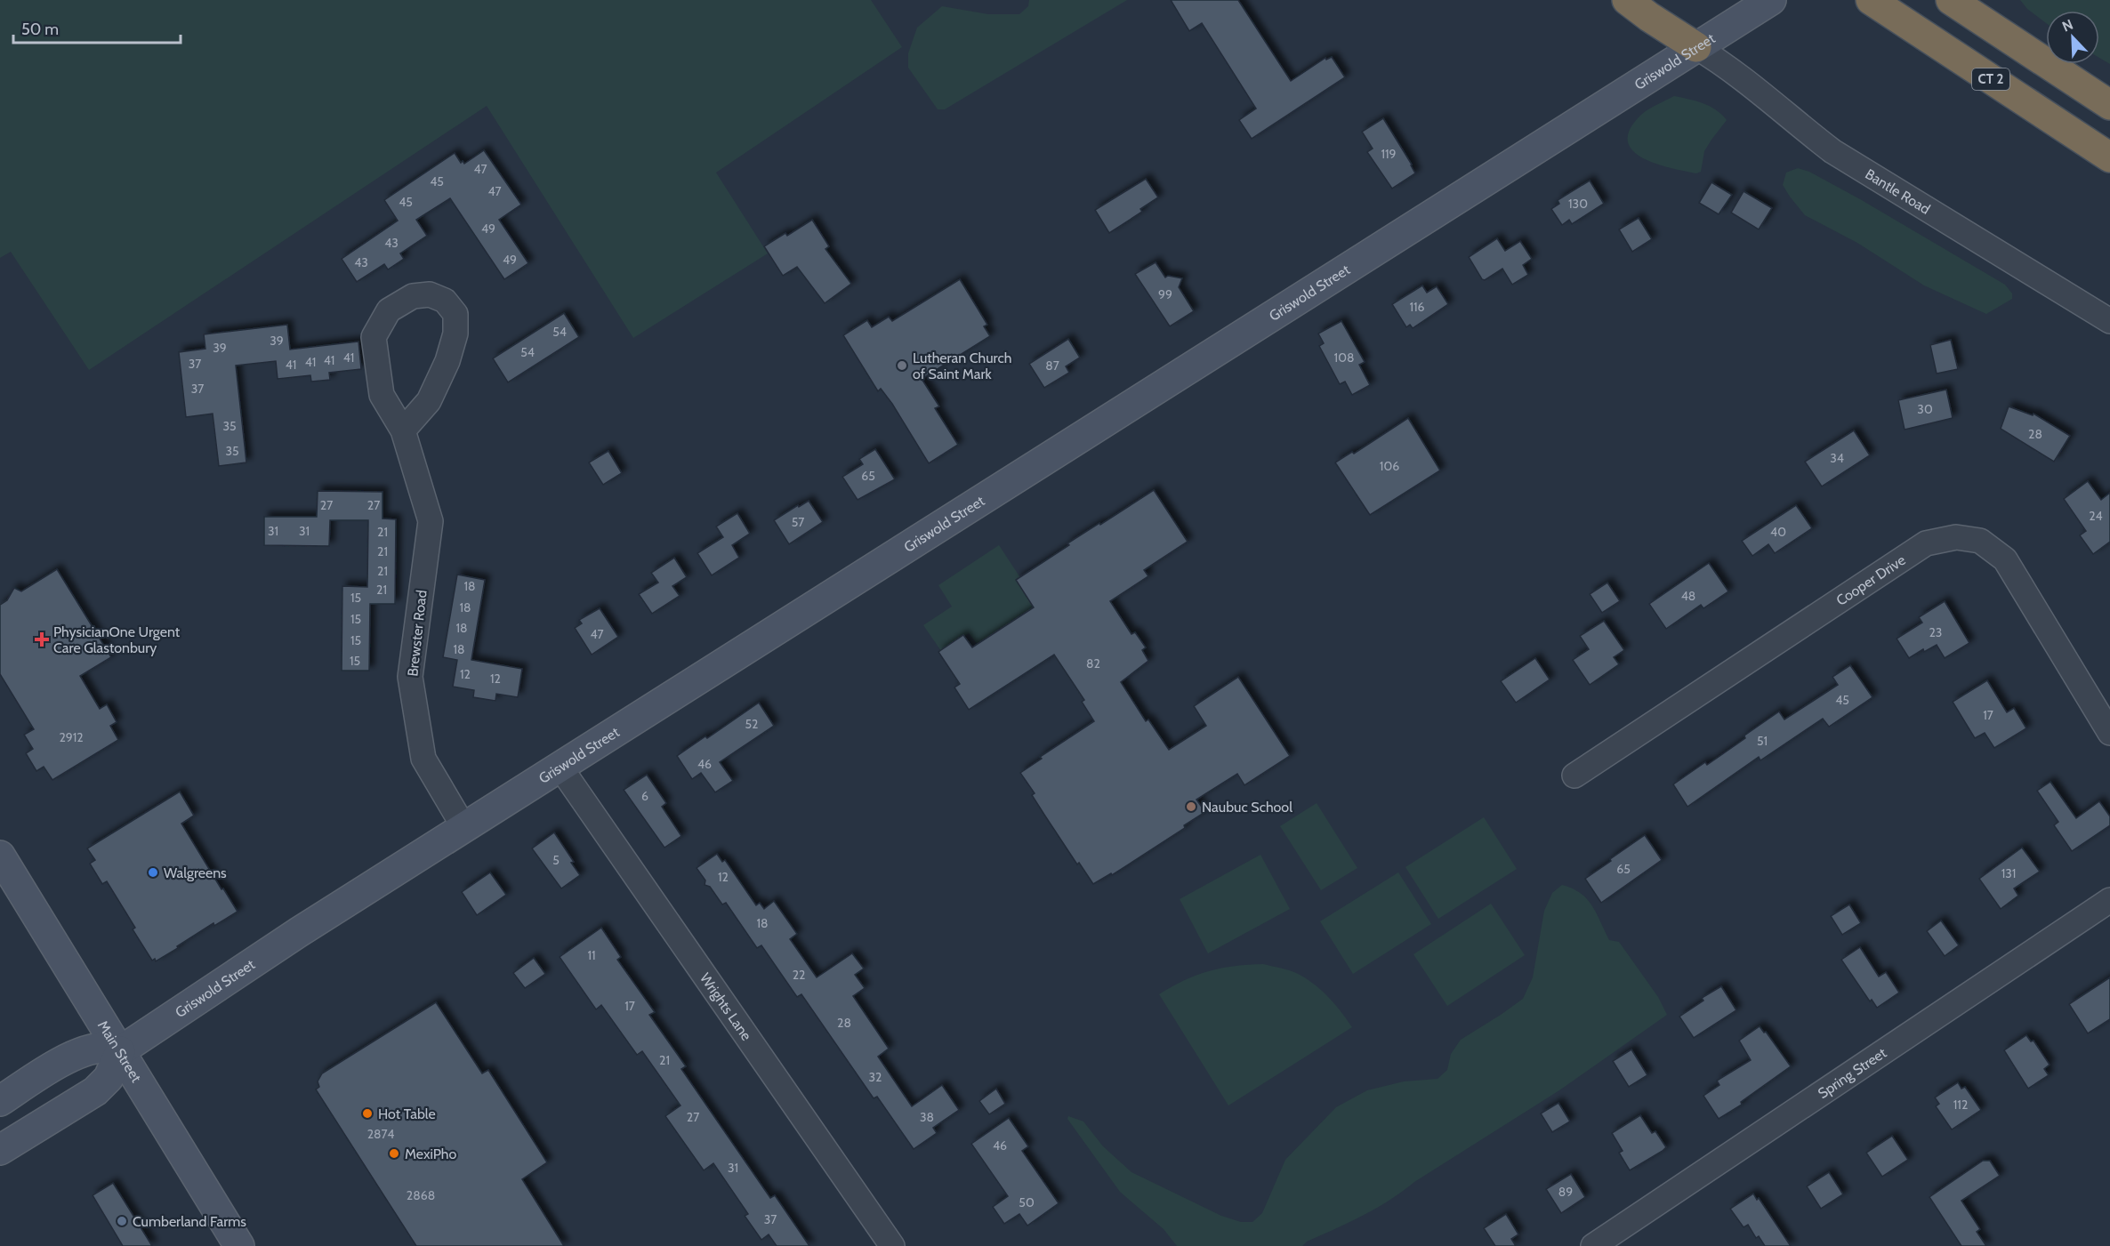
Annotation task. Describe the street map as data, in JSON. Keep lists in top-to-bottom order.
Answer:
{
  "streets": {
    "highway": ["CT 2"],
    "main road": ["Griswold Street", "Main Street"],
    "street": [
      "Bantle Road",
      "Cooper Drive",
      "Brewster Road",
      "Wrights Lane",
      "Spring Street"
    ]
  },
  "crossings": [
    ["Griswold Street", "Bantle Road"],
    ["Griswold Street", "Brewster Road"],
    ["Griswold Street", "Wrights Lane"],
    ["Griswold Street", "Main Street"]
  ],
  "places": {
    "other": [
      "Lutheran Church of Saint Mark",
      "Naubuc School",
      "Walgreens",
      "Hot Table",
      "MexiPho",
      "Cumberland Farms"
    ],
    "health": ["PhysicianOne Urgent Care Glastonbury"]
  },
  "house_numbers": [
    "119",
    "47",
    "45",
    "47",
    "45",
    "130",
    "49",
    "43",
    "49",
    "43",
    "99",
    "116",
    "54",
    "39",
    "39",
    "54",
    "41",
    "108",
    "41",
    "41",
    "37",
    "41",
    "87",
    "37",
    "30",
    "35",
    "28",
    "35",
    "34",
    "106",
    "65",
    "27",
    "27",
    "24",
    "57",
    "31",
    "31",
    "21",
    "40",
    "21",
    "21",
    "18",
    "21",
    "48",
    "15",
    "18",
    "15",
    "18",
    "23",
    "47",
    "15",
    "18",
    "15",
    "82",
    "12",
    "12",
    "45",
    "17",
    "52",
    "2912",
    "51",
    "46",
    "6",
    "5",
    "65",
    "131",
    "12",
    "18",
    "11",
    "22",
    "17",
    "28",
    "21",
    "32",
    "112",
    "27",
    "38",
    "2874",
    "46",
    "31",
    "89",
    "2868",
    "50",
    "37"
  ],
  "scale_bar": "50 m",
  "north": "top left"
}
